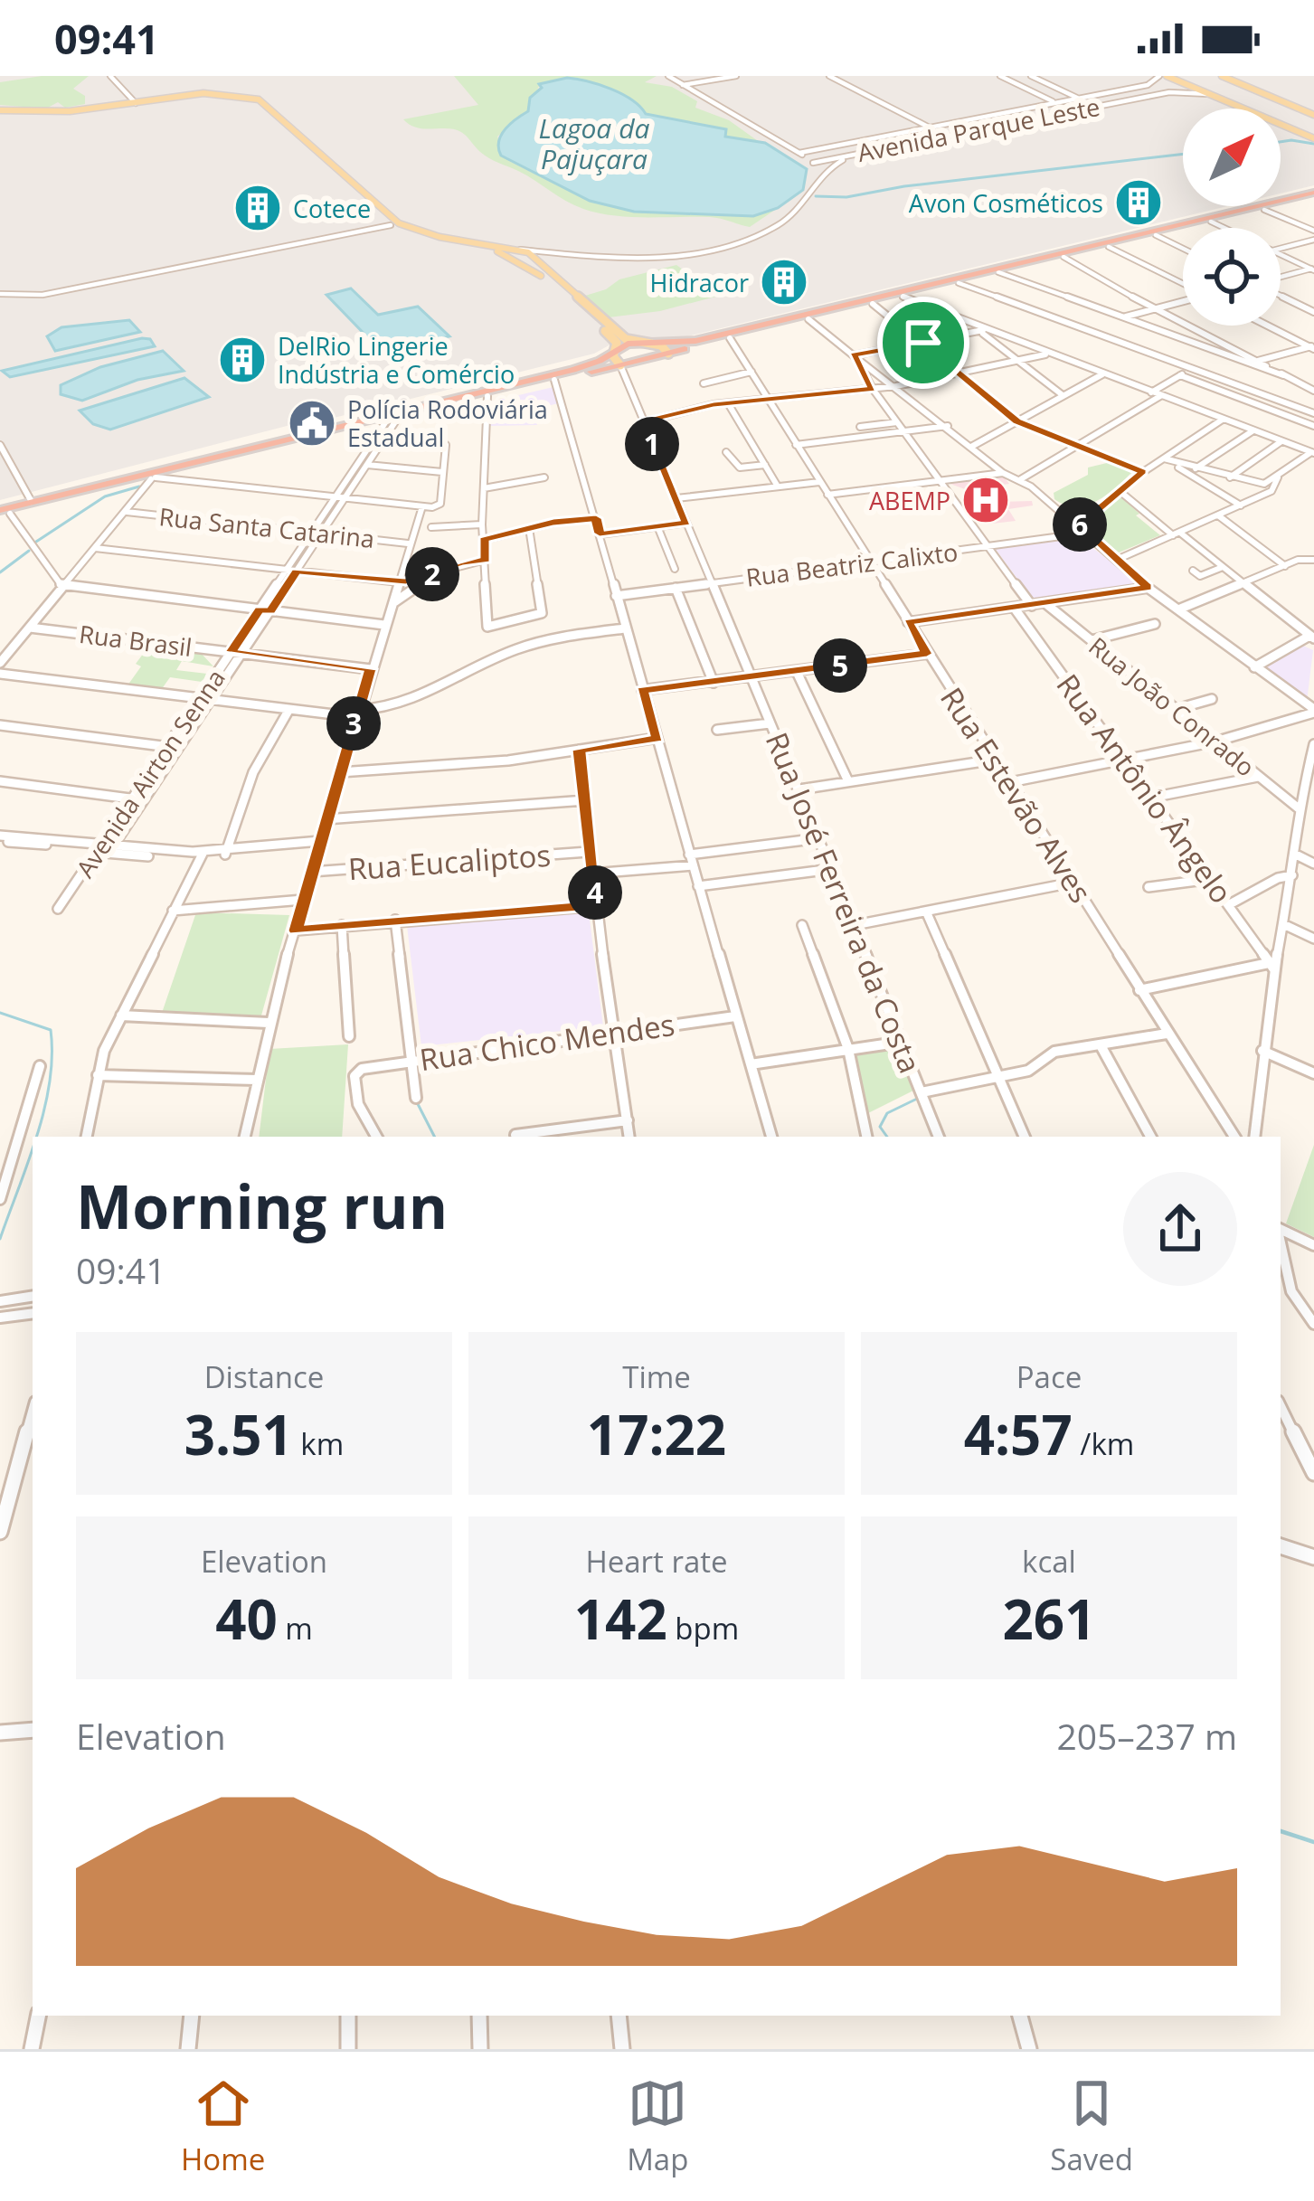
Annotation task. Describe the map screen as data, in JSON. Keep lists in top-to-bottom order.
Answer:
{
  "streets": {
    "street": [
      "Avenida Parque Leste",
      "Rua Santa Catarina",
      "Rua Beatriz Calixto",
      "Rua Brasil",
      "Rua João Conrado",
      "Avenida Airton Senna",
      "Rua Antônio Ângelo",
      "Rua Estevão Alves",
      "Rua Eucaliptos",
      "Rua José Ferreira da Costa",
      "Rua Chico Mendes"
    ]
  },
  "crossings": [
    ["Rua Santa Catarina", "Avenida Airton Senna"],
    ["Rua Beatriz Calixto", "Rua Estevão Alves"],
    ["Rua Beatriz Calixto", "Rua José Ferreira da Costa"],
    ["Rua Brasil", "Avenida Airton Senna"]
  ],
  "water": ["Lagoa da Pajuçara"],
  "places": {
    "building": [
      "Avon Cosméticos",
      "Cotece",
      "Hidracor",
      "DelRio Lingerie Indústria e Comércio"
    ],
    "public building": ["Polícia Rodoviária Estadual"],
    "hospital": ["ABEMP"]
  },
  "north": "top right",
  "page": {
    "status": "09:41",
    "pins": [
      "1",
      "6",
      "2",
      "5",
      "3",
      "4"
    ],
    "heading": ["Morning run", "09:41"],
    "stats": [
      ["Distance", "3.51 km"],
      ["Time", "17:22"],
      ["Pace", "4:57 /km"],
      ["Elevation", "40 m"],
      ["Heart rate", "142 bpm"],
      ["kcal", "261"]
    ],
    "chart": ["Elevation", "205–237 m"],
    "tabs": ["Home", "Map", "Saved"]
  }
}
